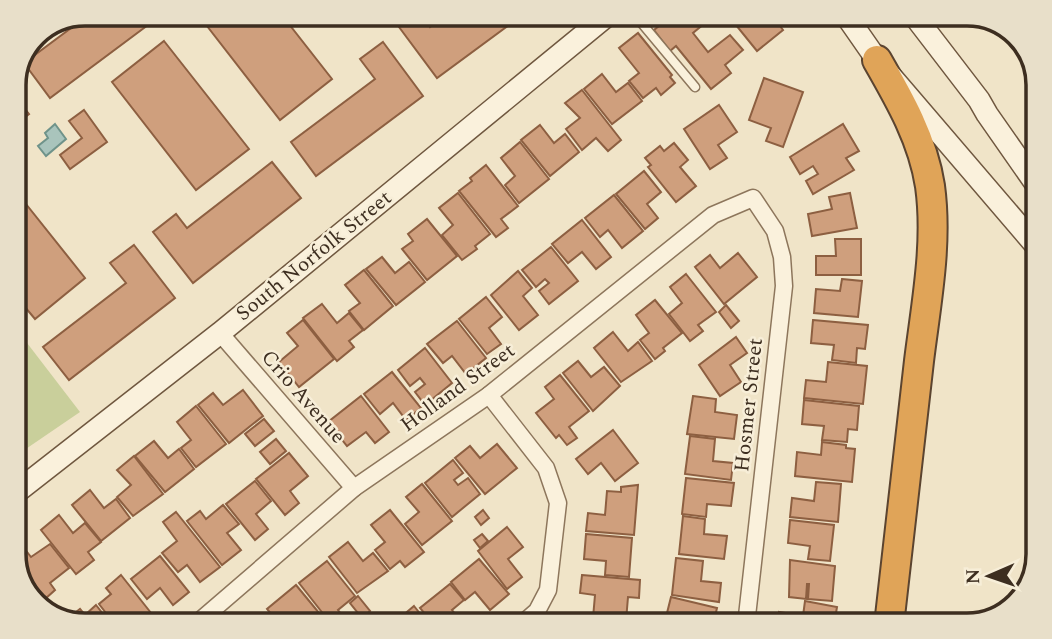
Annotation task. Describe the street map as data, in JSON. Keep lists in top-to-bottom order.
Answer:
{
  "streets": {
    "main road": ["South Norfolk Street"],
    "street": ["Holland Street", "Crio Avenue", "Hosmer Street"]
  },
  "crossings": [
    ["South Norfolk Street", "Crio Avenue"],
    ["Holland Street", "Crio Avenue"],
    ["Holland Street", "Hosmer Street"]
  ],
  "north": "left"
}
